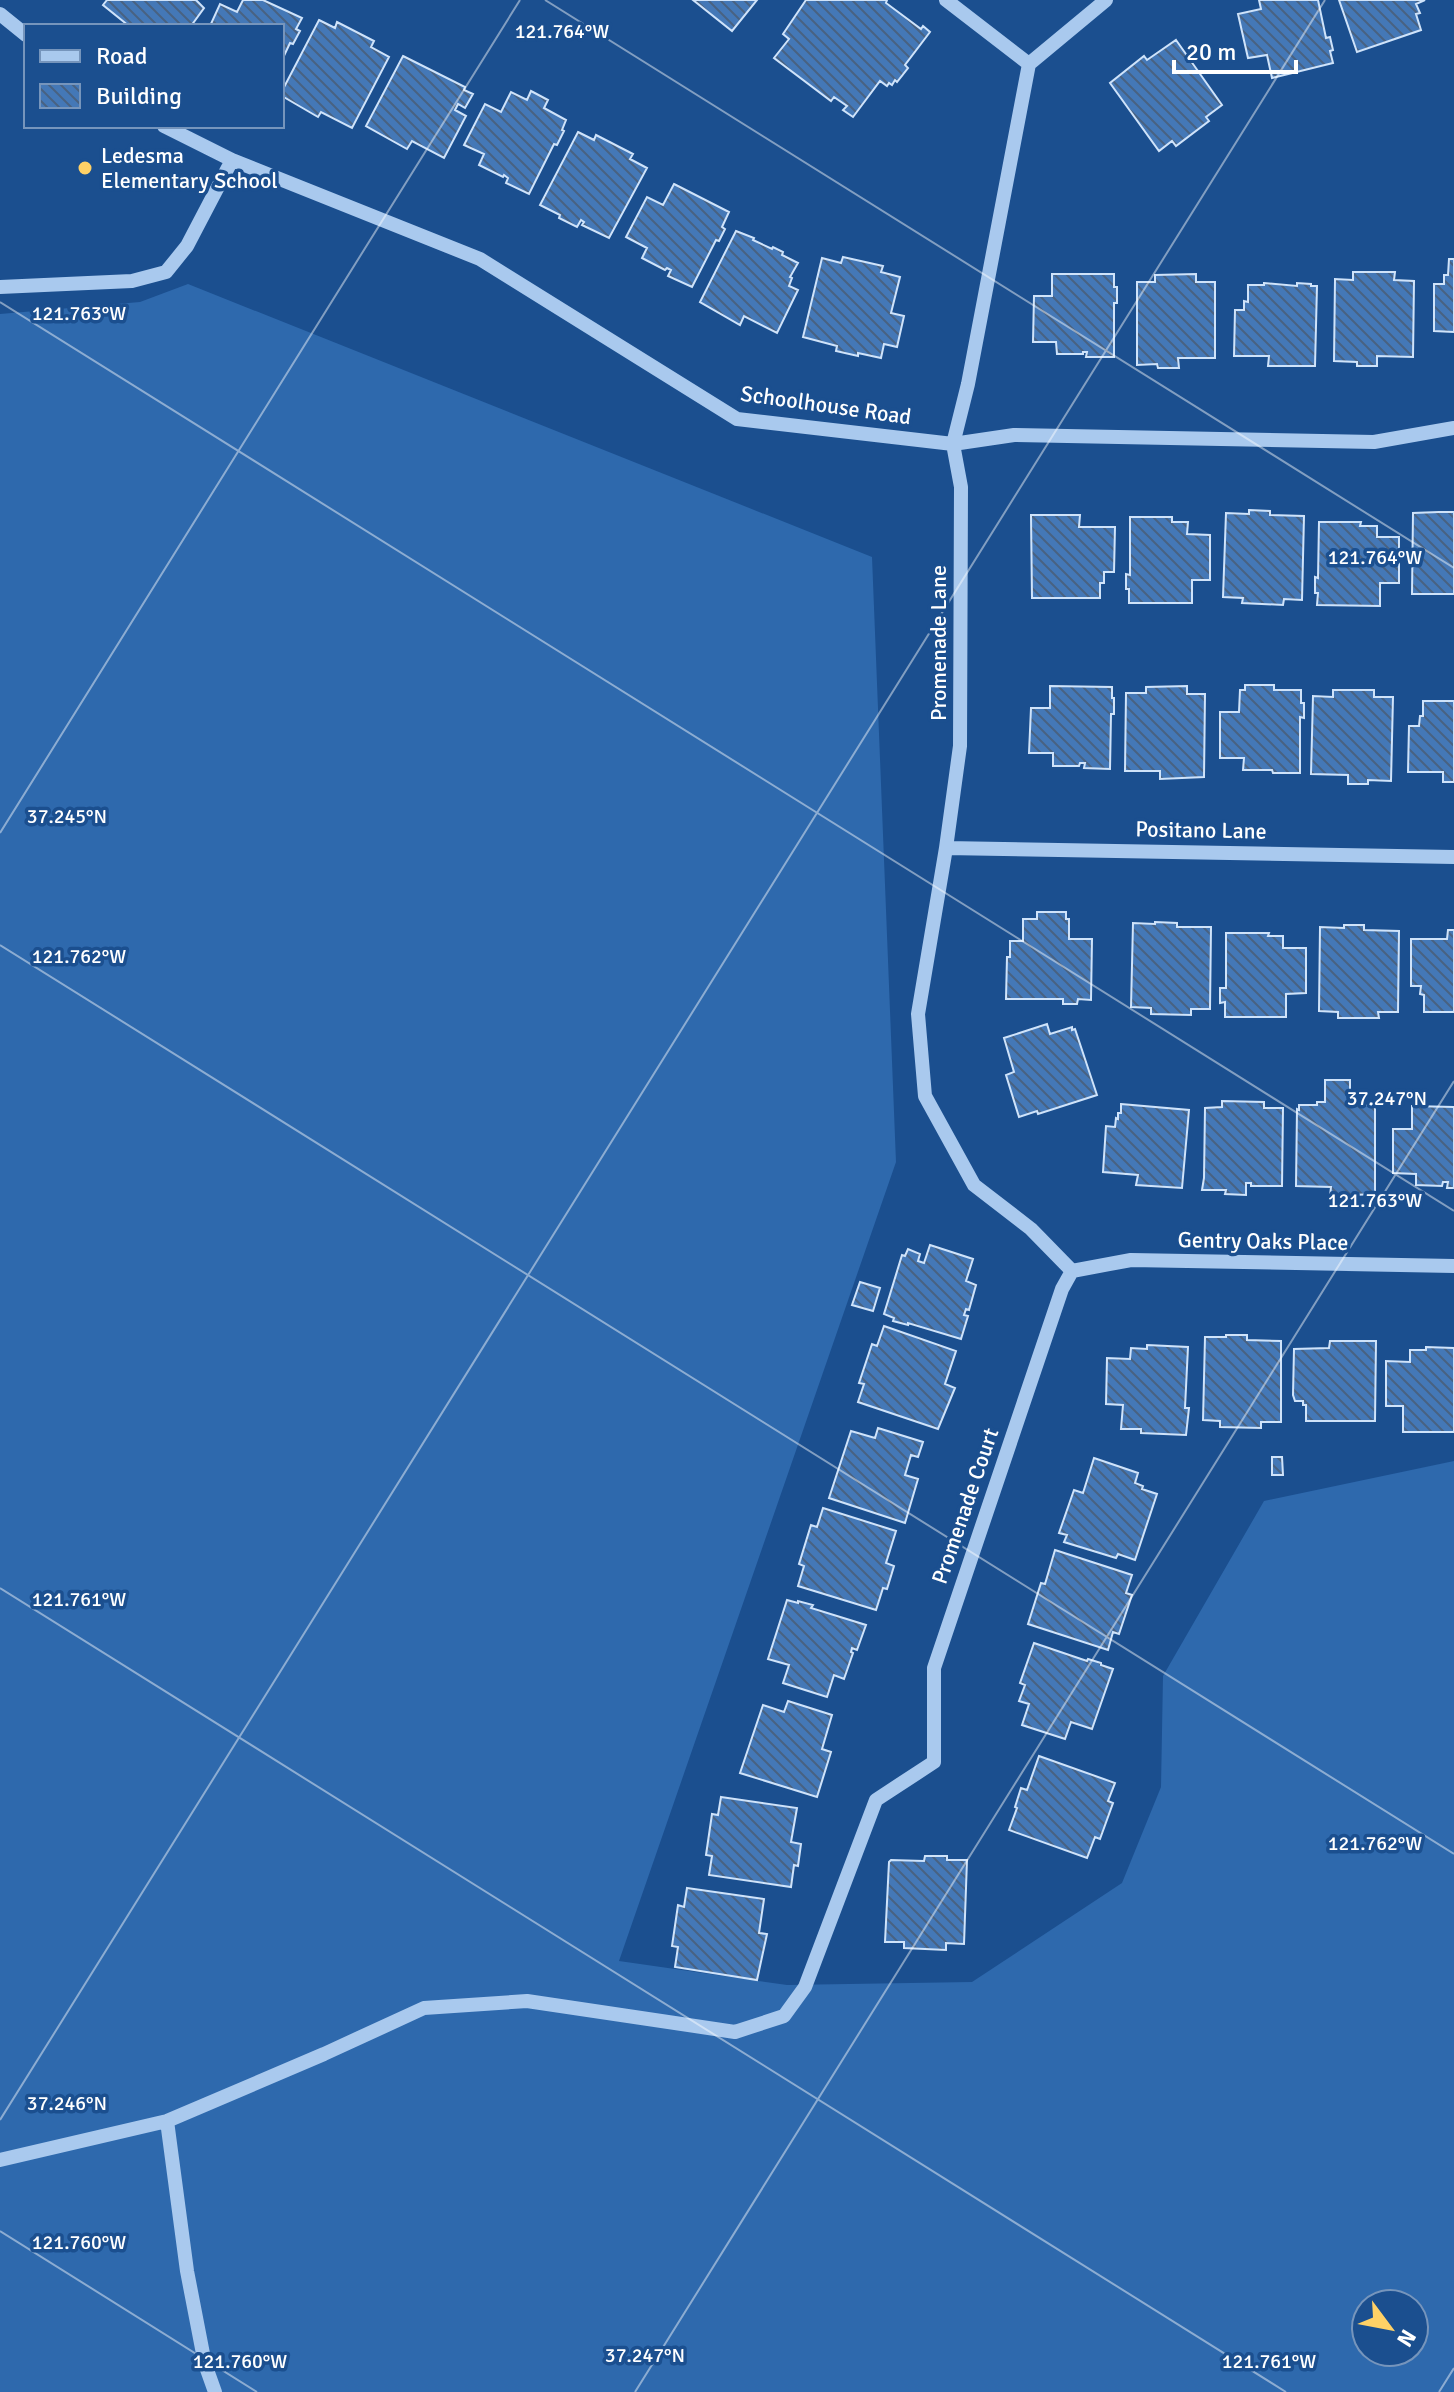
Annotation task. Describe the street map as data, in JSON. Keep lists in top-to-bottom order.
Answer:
{
  "streets": {
    "street": [
      "Schoolhouse Road",
      "Promenade Lane",
      "Positano Lane",
      "Gentry Oaks Place",
      "Promenade Court"
    ]
  },
  "crossings": [
    ["Schoolhouse Road", "Promenade Lane"],
    ["Promenade Lane", "Positano Lane"],
    ["Promenade Lane", "Gentry Oaks Place"],
    ["Promenade Lane", "Promenade Court"],
    ["Gentry Oaks Place", "Promenade Court"]
  ],
  "places": ["Ledesma Elementary School"],
  "legend": ["Road", "Building"],
  "scale_bar": "20 m",
  "north": "bottom right",
  "coordinates": [
    "121.764°W",
    "121.763°W",
    "37.245°N",
    "121.762°W",
    "37.247°N",
    "121.761°W",
    "37.246°N",
    "121.760°W"
  ]
}
